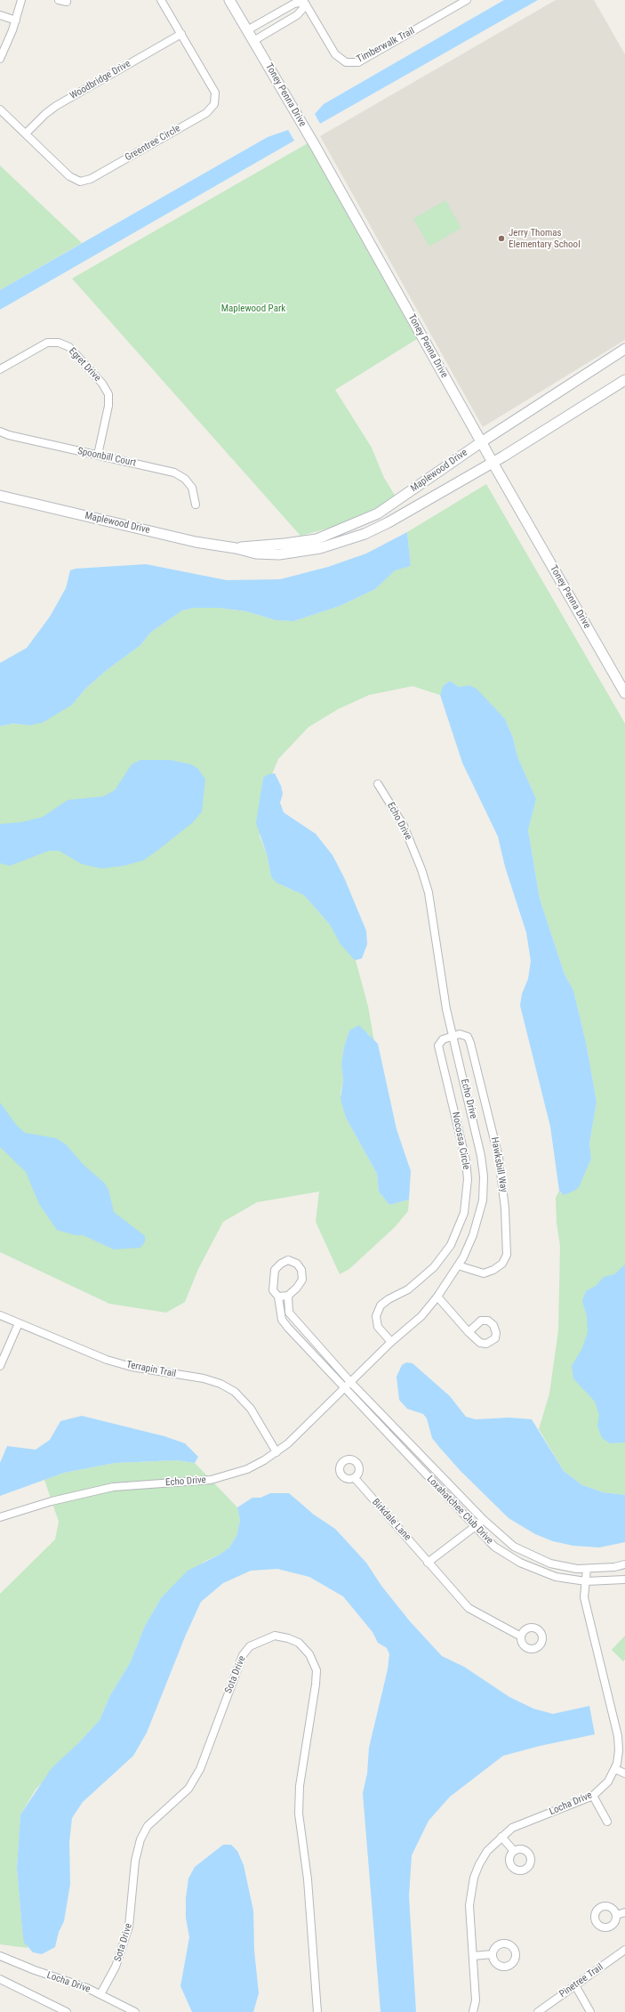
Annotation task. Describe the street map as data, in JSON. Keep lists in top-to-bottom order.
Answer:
{
  "streets": {
    "street": [
      "Timberwalk Trail",
      "Woodbridge Drive",
      "Toney Penna Drive",
      "Greentree Circle",
      "Egret Drive",
      "Spoonbill Court",
      "Maplewood Drive",
      "Echo Drive",
      "Nocossa Circle",
      "Hawksbill Way",
      "Terrapin Trail",
      "Loxahatchee Club Drive",
      "Birkdale Lane",
      "Sota Drive",
      "Locha Drive",
      "Pinetree Trail"
    ]
  },
  "crossings": [
    ["Woodbridge Drive", "Greentree Circle"],
    ["Toney Penna Drive", "Maplewood Drive"],
    ["Egret Drive", "Spoonbill Court"],
    ["Echo Drive", "Nocossa Circle"],
    ["Echo Drive", "Hawksbill Way"],
    ["Echo Drive", "Terrapin Trail"],
    ["Echo Drive", "Loxahatchee Club Drive"],
    ["Nocossa Circle", "Hawksbill Way"],
    ["Loxahatchee Club Drive", "Locha Drive"],
    ["Sota Drive", "Locha Drive"]
  ],
  "parks": ["Maplewood Park"],
  "places": ["Jerry Thomas Elementary School"]
}
